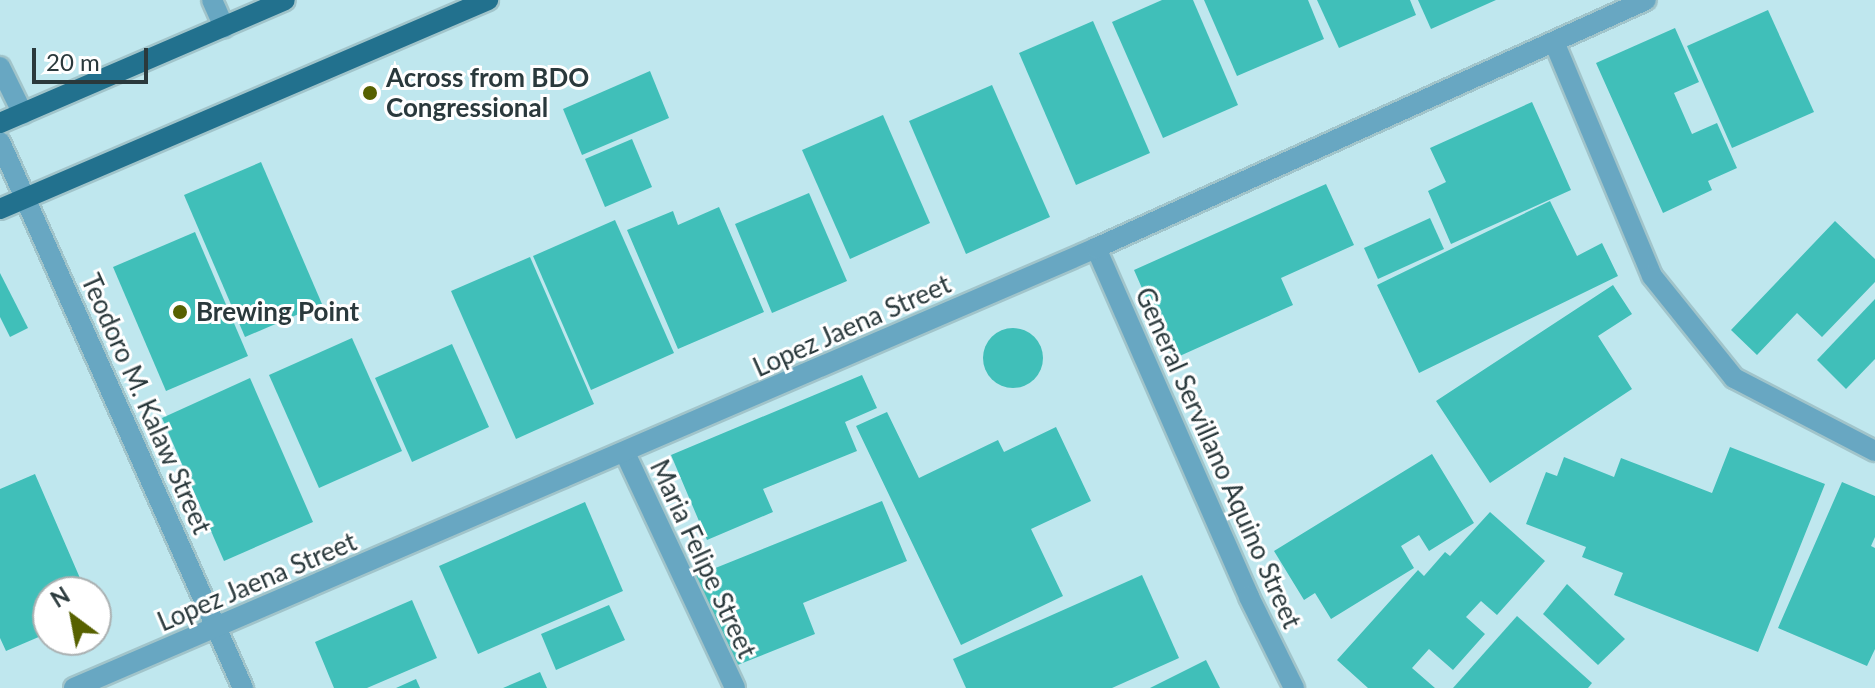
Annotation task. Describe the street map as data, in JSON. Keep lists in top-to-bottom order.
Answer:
{
  "streets": {
    "street": [
      "Lopez Jaena Street",
      "Teodoro M. Kalaw Street",
      "General Servillano Aquino Street",
      "Maria Felipe Street"
    ]
  },
  "crossings": [
    ["Lopez Jaena Street", "Teodoro M. Kalaw Street"],
    ["Lopez Jaena Street", "General Servillano Aquino Street"],
    ["Lopez Jaena Street", "Maria Felipe Street"]
  ],
  "places": ["Across from BDO Congressional", "Brewing Point"],
  "scale_bar": "20 m",
  "north": "top left"
}
